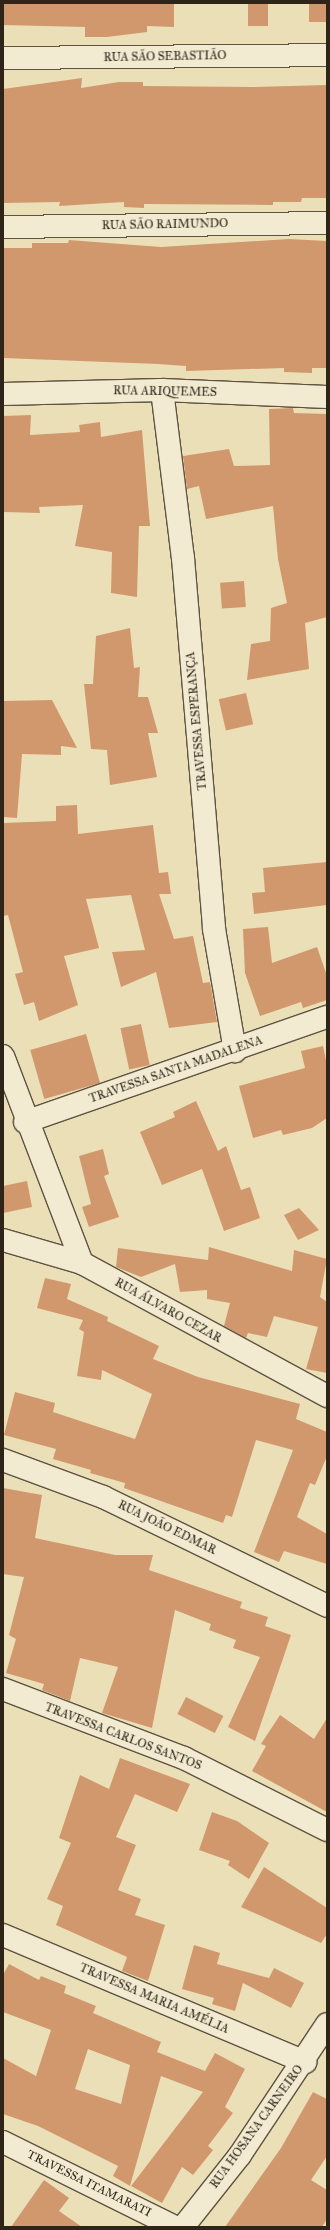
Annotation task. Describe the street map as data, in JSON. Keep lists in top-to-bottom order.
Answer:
{
  "streets": {
    "street": [
      "RUA SÃO SEBASTIÃO",
      "RUA SÃO RAIMUNDO",
      "RUA ARIQUEMES",
      "TRAVESSA ESPERANÇA",
      "TRAVESSA SANTA MADALENA",
      "RUA ÁLVARO CEZAR",
      "RUA JOÃO EDMAR",
      "TRAVESSA CARLOS SANTOS",
      "TRAVESSA MARIA AMÉLIA",
      "RUA HOSANA CARNEIRO",
      "TRAVESSA ITAMARATI"
    ]
  },
  "crossings": [
    ["RUA ARIQUEMES", "TRAVESSA ESPERANÇA"],
    ["TRAVESSA ESPERANÇA", "TRAVESSA SANTA MADALENA"],
    ["TRAVESSA MARIA AMÉLIA", "RUA HOSANA CARNEIRO"]
  ]
}
